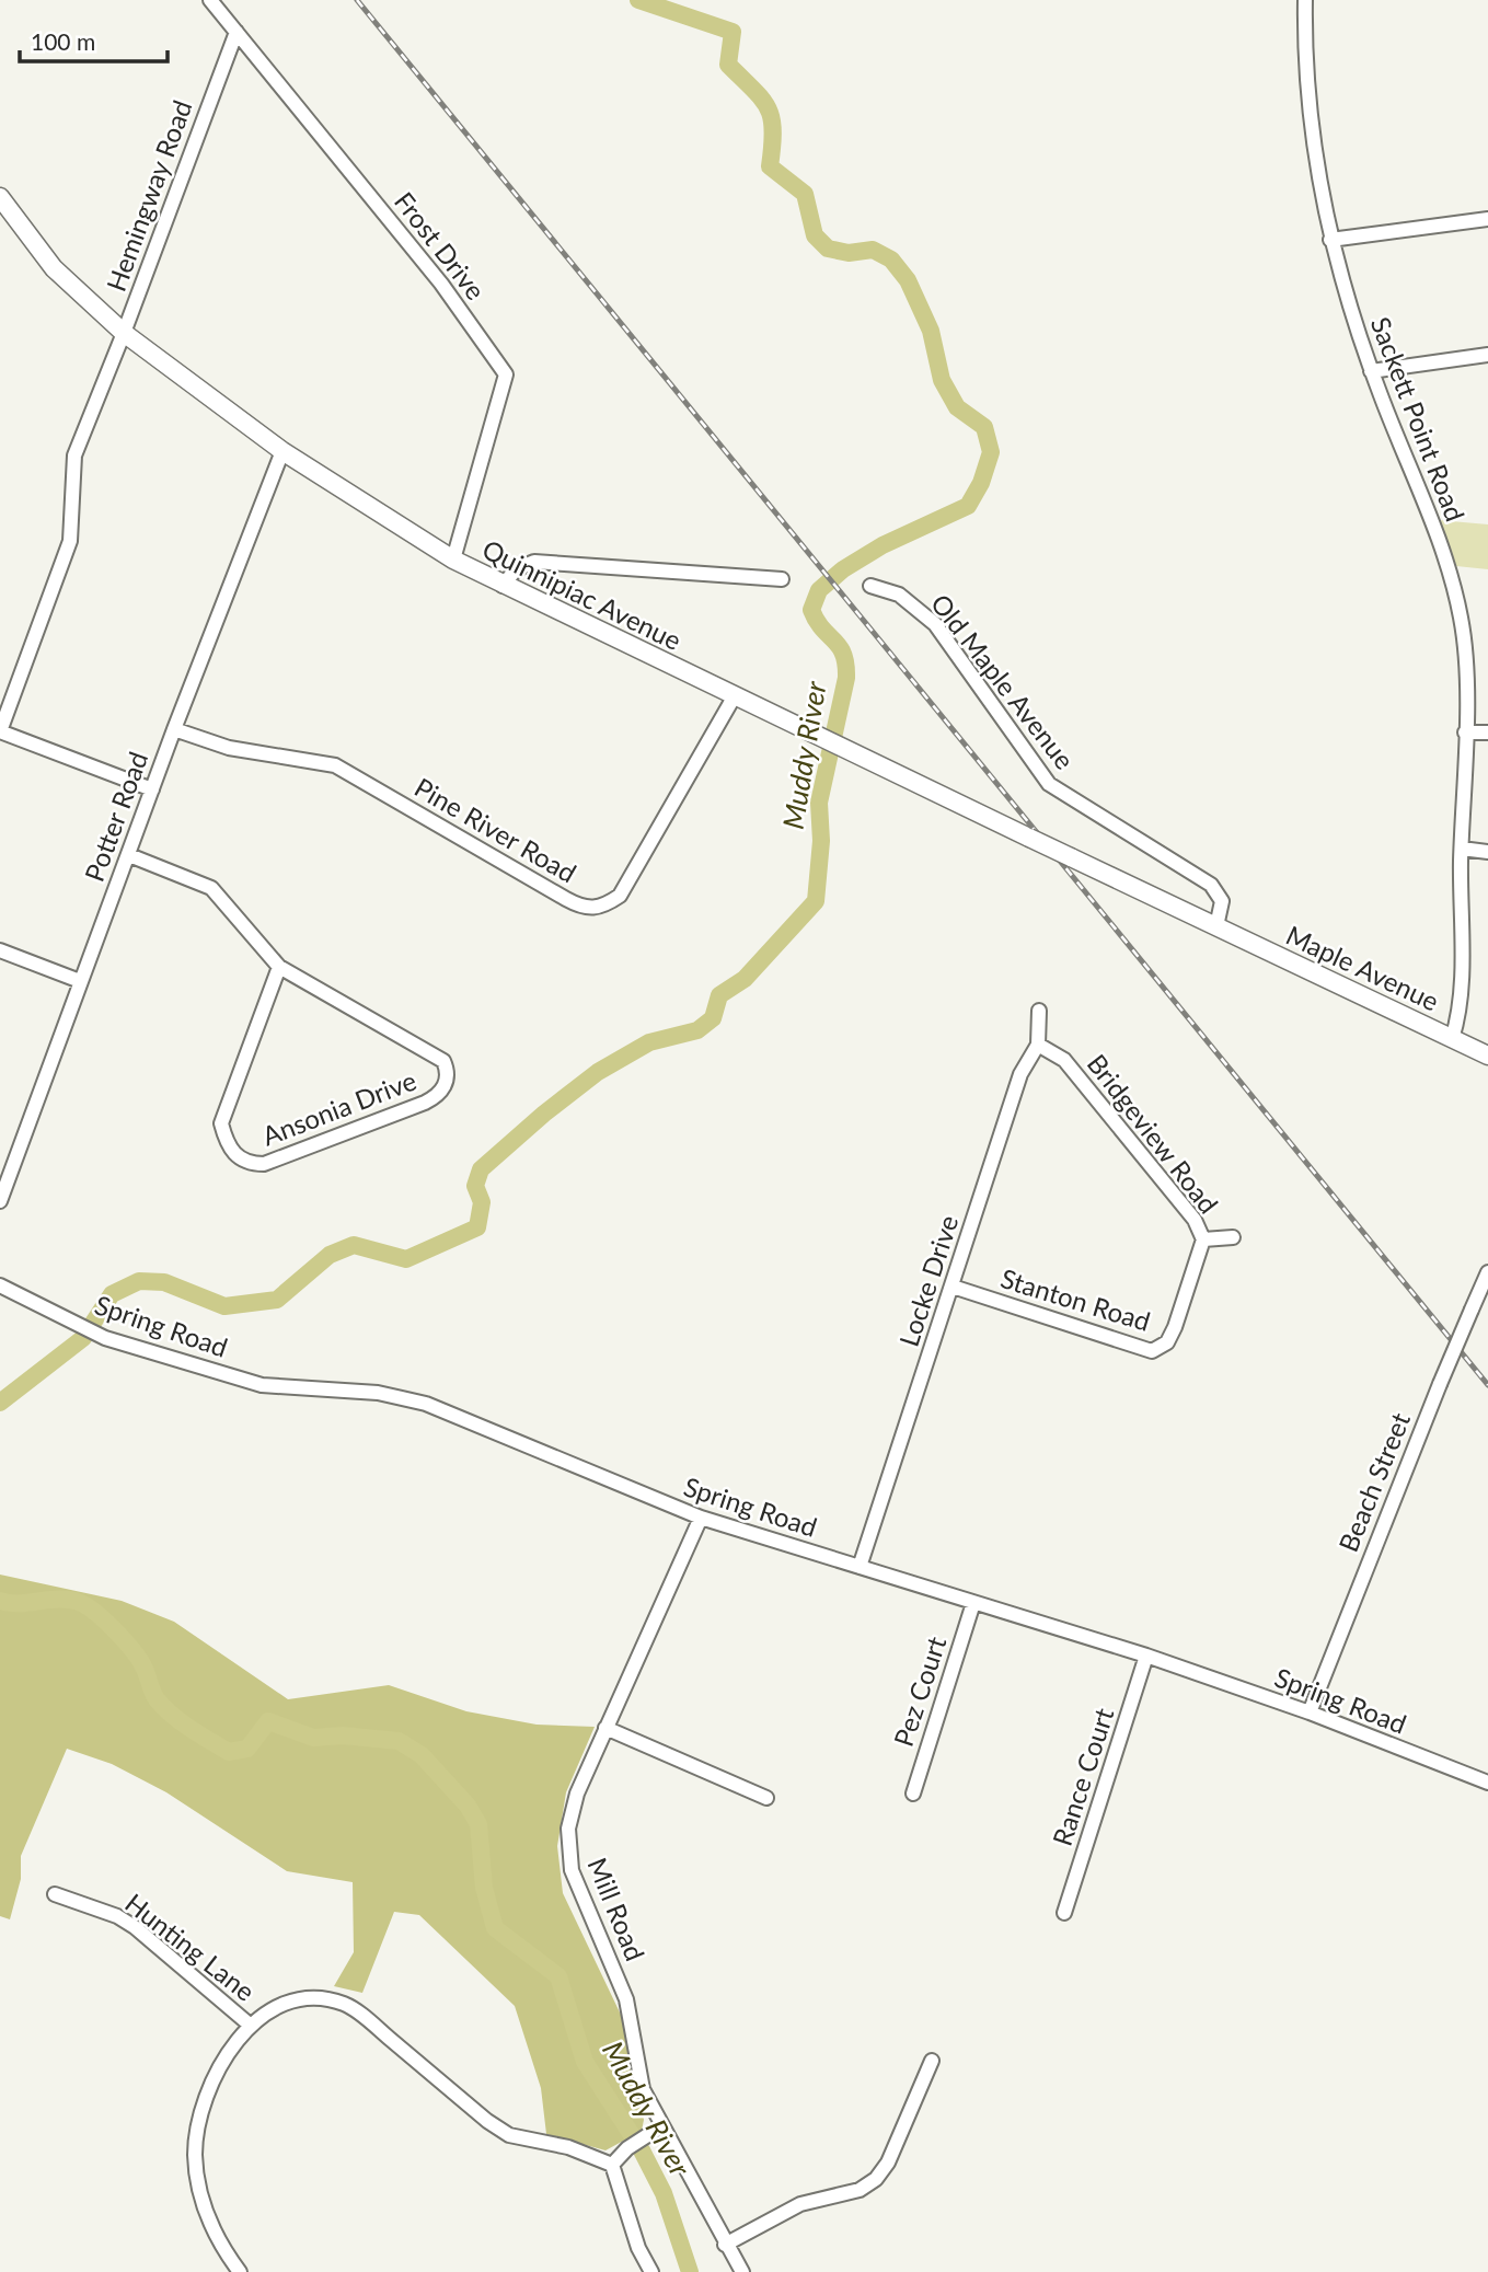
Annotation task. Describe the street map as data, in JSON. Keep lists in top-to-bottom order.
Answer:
{
  "streets": {
    "main road": ["Quinnipiac Avenue", "Maple Avenue"],
    "street": [
      "Hemingway Road",
      "Frost Drive",
      "Sackett Point Road",
      "Old Maple Avenue",
      "Potter Road",
      "Pine River Road",
      "Ansonia Drive",
      "Bridgeview Road",
      "Locke Drive",
      "Stanton Road",
      "Spring Road",
      "Beach Street",
      "Pez Court",
      "Rance Court",
      "Mill Road",
      "Hunting Lane"
    ]
  },
  "crossings": [
    ["Hemingway Road", "Frost Drive"],
    ["Hemingway Road", "Quinnipiac Avenue"],
    ["Frost Drive", "Quinnipiac Avenue"],
    ["Sackett Point Road", "Maple Avenue"],
    ["Quinnipiac Avenue", "Old Maple Avenue"],
    ["Quinnipiac Avenue", "Potter Road"],
    ["Quinnipiac Avenue", "Pine River Road"],
    ["Quinnipiac Avenue", "Maple Avenue"],
    ["Old Maple Avenue", "Maple Avenue"],
    ["Potter Road", "Pine River Road"],
    ["Potter Road", "Ansonia Drive"],
    ["Bridgeview Road", "Locke Drive"],
    ["Bridgeview Road", "Stanton Road"],
    ["Locke Drive", "Stanton Road"],
    ["Locke Drive", "Spring Road"],
    ["Spring Road", "Beach Street"],
    ["Spring Road", "Pez Court"],
    ["Spring Road", "Rance Court"],
    ["Spring Road", "Mill Road"]
  ],
  "water": ["Muddy River"],
  "scale_bar": "100 m"
}
